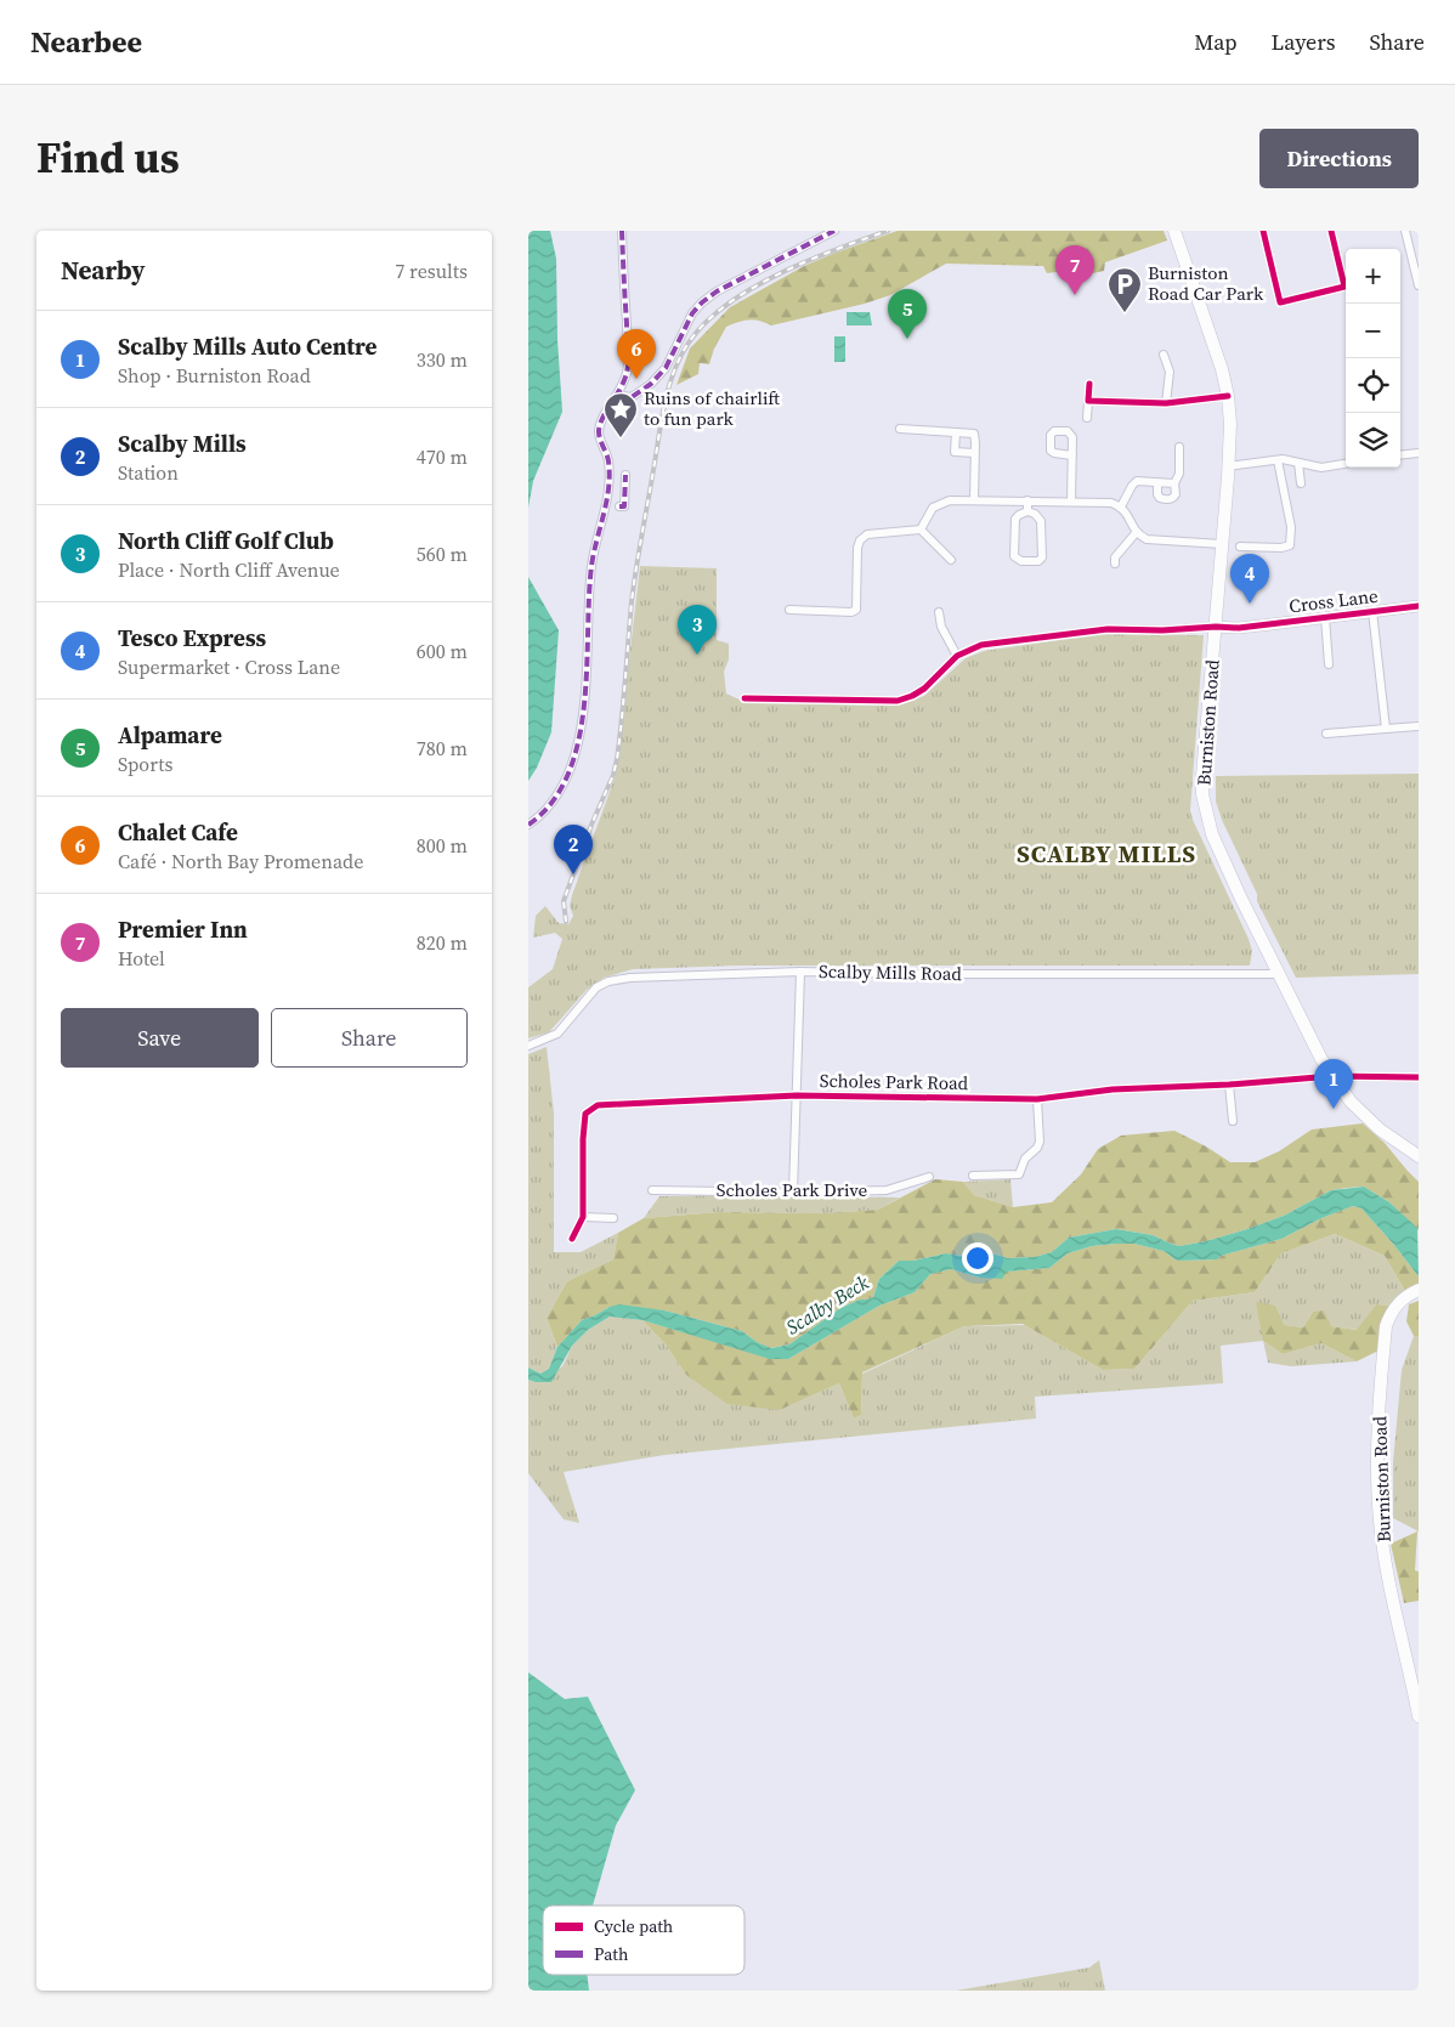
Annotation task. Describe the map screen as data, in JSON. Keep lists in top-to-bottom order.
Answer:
{
  "streets": {
    "main road": ["Burniston Road"],
    "street": [
      "Cross Lane",
      "Scalby Mills Road",
      "Scholes Park Road",
      "Scholes Park Drive"
    ]
  },
  "crossings": [
    ["Cross Lane", "Burniston Road"],
    ["Burniston Road", "Scalby Mills Road"],
    ["Burniston Road", "Scholes Park Road"]
  ],
  "districts": ["SCALBY MILLS"],
  "water": ["Scalby Beck"],
  "places": {
    "parking": ["Burniston Road Car Park"],
    "place": ["Ruins of chairlift to fun park"]
  },
  "legend": ["Cycle path", "Path"],
  "page": {
    "header": "Nearbee",
    "nav": ["Map", "Layers", "Share"],
    "title": "Find us",
    "buttons": [
      "Directions",
      ["Save", "Share"]
    ],
    "heading": ["Nearby", "7 results"],
    "pins": [
      "7",
      "5",
      "6",
      "4",
      "3",
      "2",
      "1"
    ],
    "map_buttons": ["+", "−"],
    "list": [
      {
        "mark": "1",
        "name": "Scalby Mills Auto Centre",
        "note": "Shop · Burniston Road",
        "value": "330 m"
      },
      {
        "mark": "2",
        "name": "Scalby Mills",
        "note": "Station",
        "value": "470 m"
      },
      {
        "mark": "3",
        "name": "North Cliff Golf Club",
        "note": "Place · North Cliff Avenue",
        "value": "560 m"
      },
      {
        "mark": "4",
        "name": "Tesco Express",
        "note": "Supermarket · Cross Lane",
        "value": "600 m"
      },
      {
        "mark": "5",
        "name": "Alpamare",
        "note": "Sports",
        "value": "780 m"
      },
      {
        "mark": "6",
        "name": "Chalet Cafe",
        "note": "Café · North Bay Promenade",
        "value": "800 m"
      },
      {
        "mark": "7",
        "name": "Premier Inn",
        "note": "Hotel",
        "value": "820 m"
      }
    ]
  }
}
